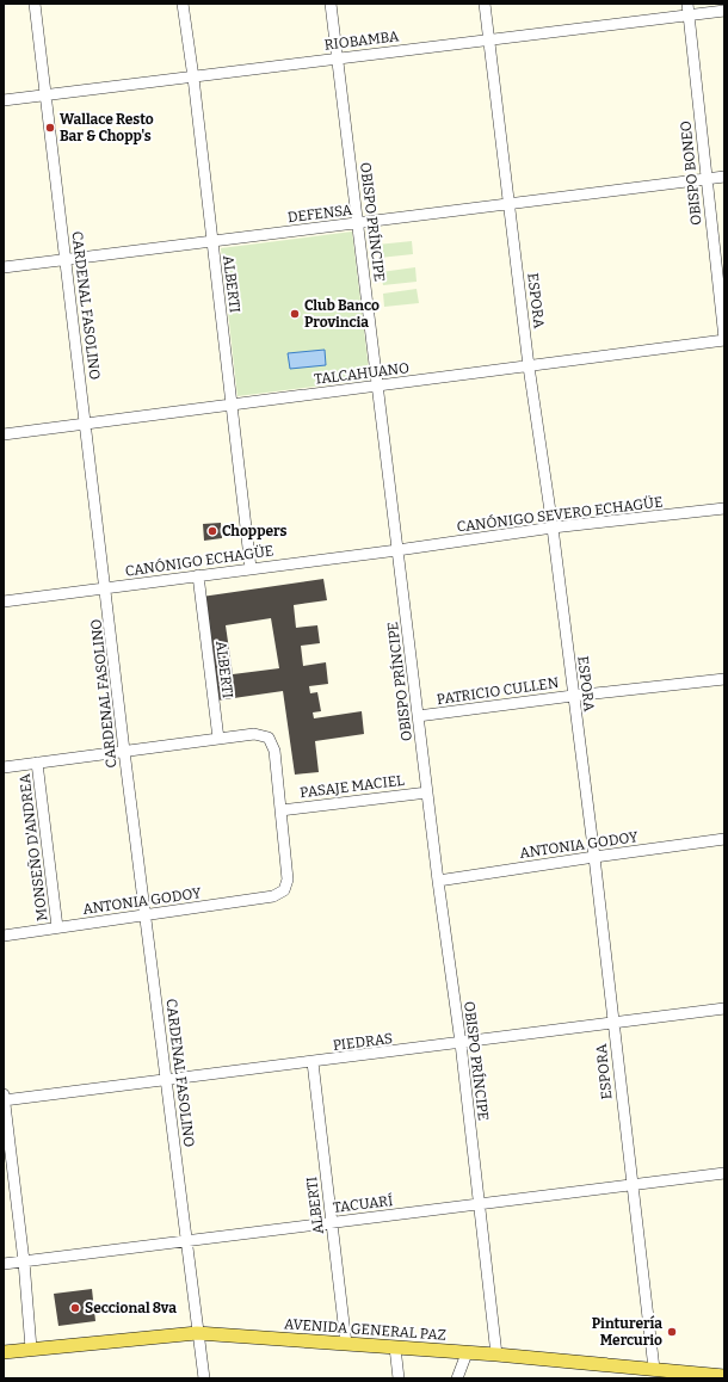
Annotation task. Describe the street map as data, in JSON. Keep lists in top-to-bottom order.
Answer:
{
  "streets": {
    "main road": ["AVENIDA GENERAL PAZ"],
    "street": [
      "RIOBAMBA",
      "OBISPO BONEO",
      "DEFENSA",
      "OBISPO PRÍNCIPE",
      "ALBERTI",
      "ESPORA",
      "CARDENAL FASOLINO",
      "TALCAHUANO",
      "CANÓNIGO SEVERO ECHAGÜE",
      "CANÓNIGO ECHAGÜE",
      "PATRICIO CULLEN",
      "PASAJE MACIEL",
      "ANTONIA GODOY",
      "MONSEÑO D'ANDREA",
      "PIEDRAS",
      "TACUARÍ"
    ]
  },
  "crossings": [
    ["RIOBAMBA", "OBISPO BONEO"],
    ["RIOBAMBA", "OBISPO PRÍNCIPE"],
    ["RIOBAMBA", "ALBERTI"],
    ["RIOBAMBA", "ESPORA"],
    ["RIOBAMBA", "CARDENAL FASOLINO"],
    ["OBISPO BONEO", "DEFENSA"],
    ["OBISPO BONEO", "TALCAHUANO"],
    ["DEFENSA", "OBISPO PRÍNCIPE"],
    ["DEFENSA", "ALBERTI"],
    ["DEFENSA", "ESPORA"],
    ["DEFENSA", "CARDENAL FASOLINO"],
    ["OBISPO PRÍNCIPE", "TALCAHUANO"],
    ["OBISPO PRÍNCIPE", "CANÓNIGO SEVERO ECHAGÜE"],
    ["OBISPO PRÍNCIPE", "CANÓNIGO ECHAGÜE"],
    ["OBISPO PRÍNCIPE", "PATRICIO CULLEN"],
    ["OBISPO PRÍNCIPE", "PASAJE MACIEL"],
    ["OBISPO PRÍNCIPE", "ANTONIA GODOY"],
    ["OBISPO PRÍNCIPE", "PIEDRAS"],
    ["OBISPO PRÍNCIPE", "TACUARÍ"],
    ["OBISPO PRÍNCIPE", "AVENIDA GENERAL PAZ"],
    ["ALBERTI", "TALCAHUANO"],
    ["ALBERTI", "CANÓNIGO ECHAGÜE"],
    ["ALBERTI", "PIEDRAS"],
    ["ALBERTI", "TACUARÍ"],
    ["ALBERTI", "AVENIDA GENERAL PAZ"],
    ["ESPORA", "TALCAHUANO"],
    ["ESPORA", "CANÓNIGO SEVERO ECHAGÜE"],
    ["ESPORA", "PATRICIO CULLEN"],
    ["ESPORA", "ANTONIA GODOY"],
    ["ESPORA", "PIEDRAS"],
    ["ESPORA", "TACUARÍ"],
    ["ESPORA", "AVENIDA GENERAL PAZ"],
    ["CARDENAL FASOLINO", "TALCAHUANO"],
    ["CARDENAL FASOLINO", "CANÓNIGO ECHAGÜE"],
    ["CARDENAL FASOLINO", "ANTONIA GODOY"],
    ["CARDENAL FASOLINO", "PIEDRAS"],
    ["CARDENAL FASOLINO", "TACUARÍ"],
    ["CARDENAL FASOLINO", "AVENIDA GENERAL PAZ"],
    ["CANÓNIGO SEVERO ECHAGÜE", "CANÓNIGO ECHAGÜE"],
    ["PASAJE MACIEL", "ANTONIA GODOY"],
    ["ANTONIA GODOY", "MONSEÑO D'ANDREA"]
  ],
  "places": [
    "Wallace Resto Bar & Chopp's",
    "Club Banco Provincia",
    "Choppers",
    "Seccional 8va",
    "Pinturería Mercurio"
  ]
}
